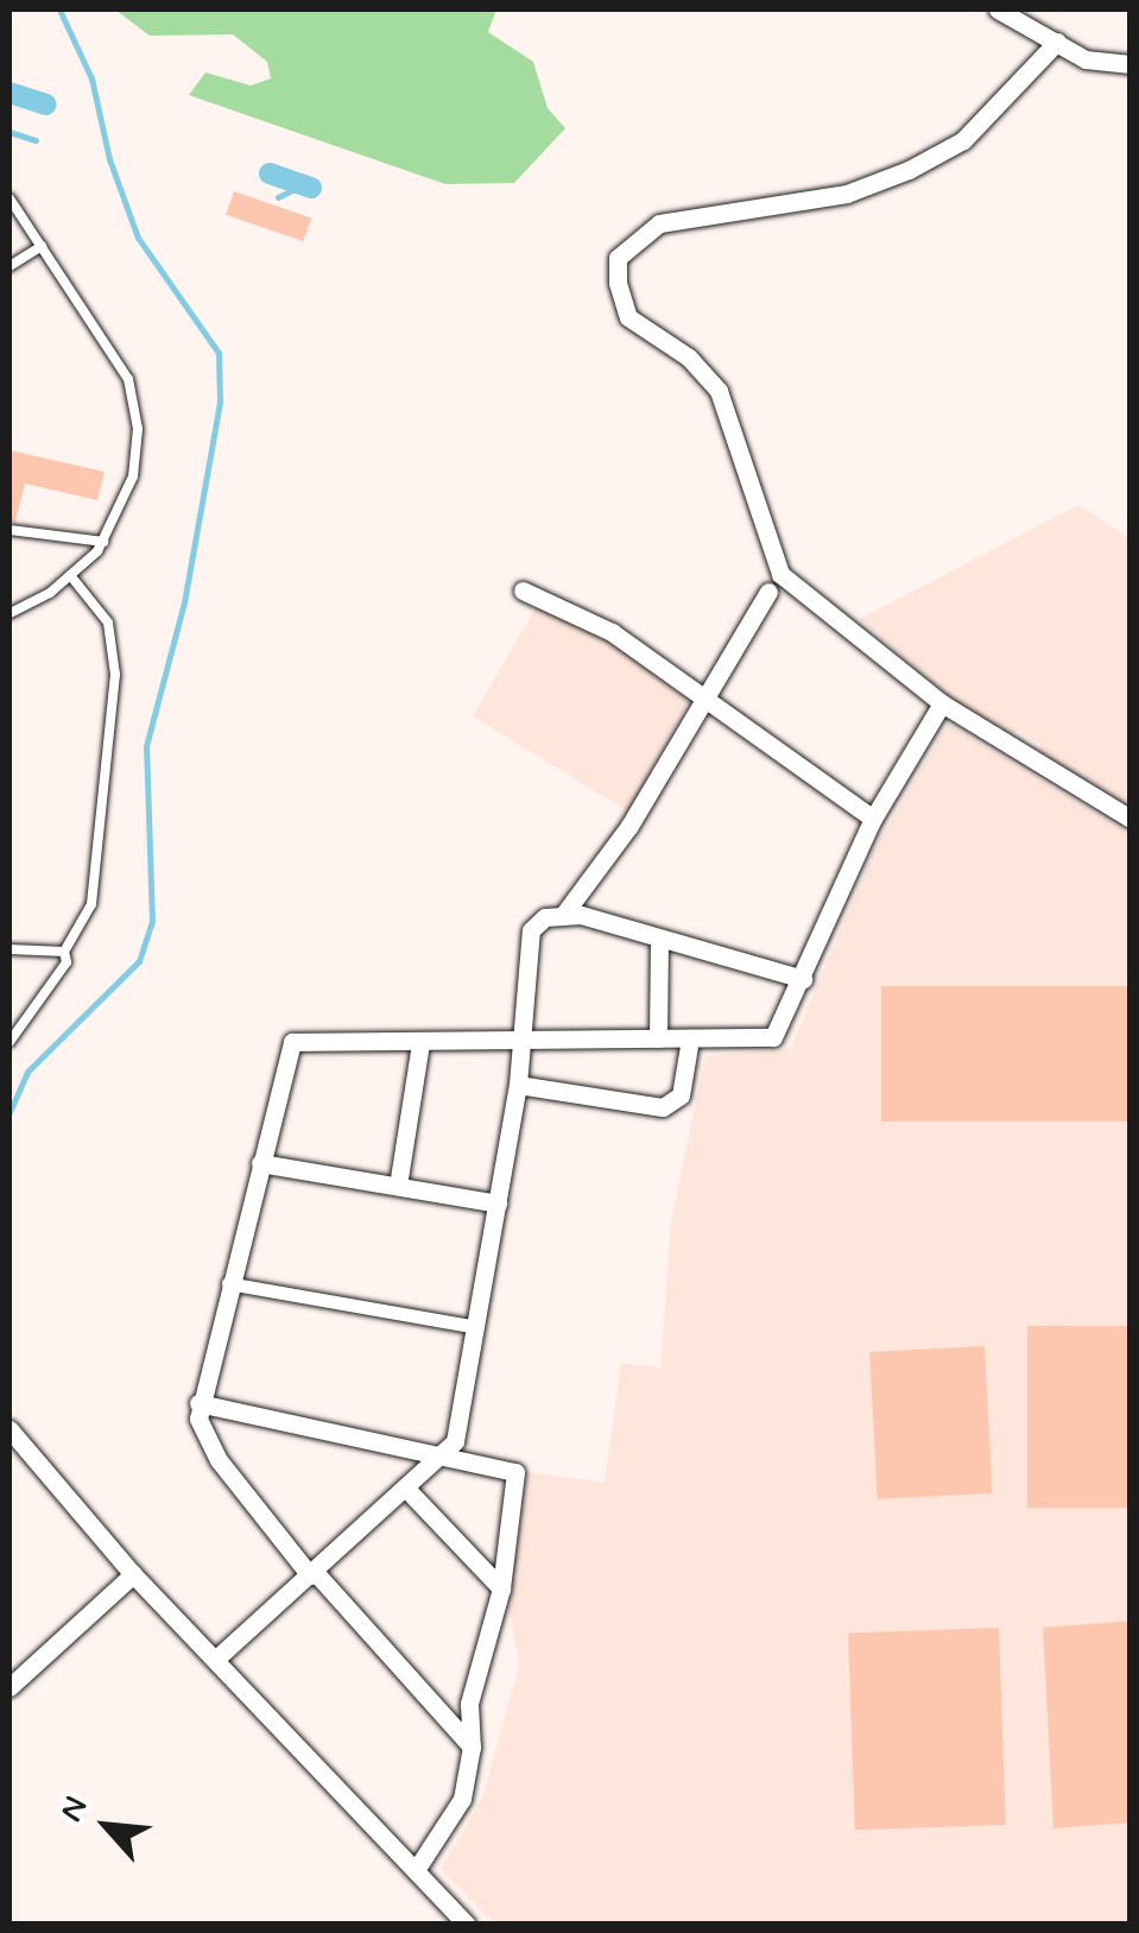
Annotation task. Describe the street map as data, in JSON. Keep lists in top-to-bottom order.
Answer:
{
  "north": "top left"
}
